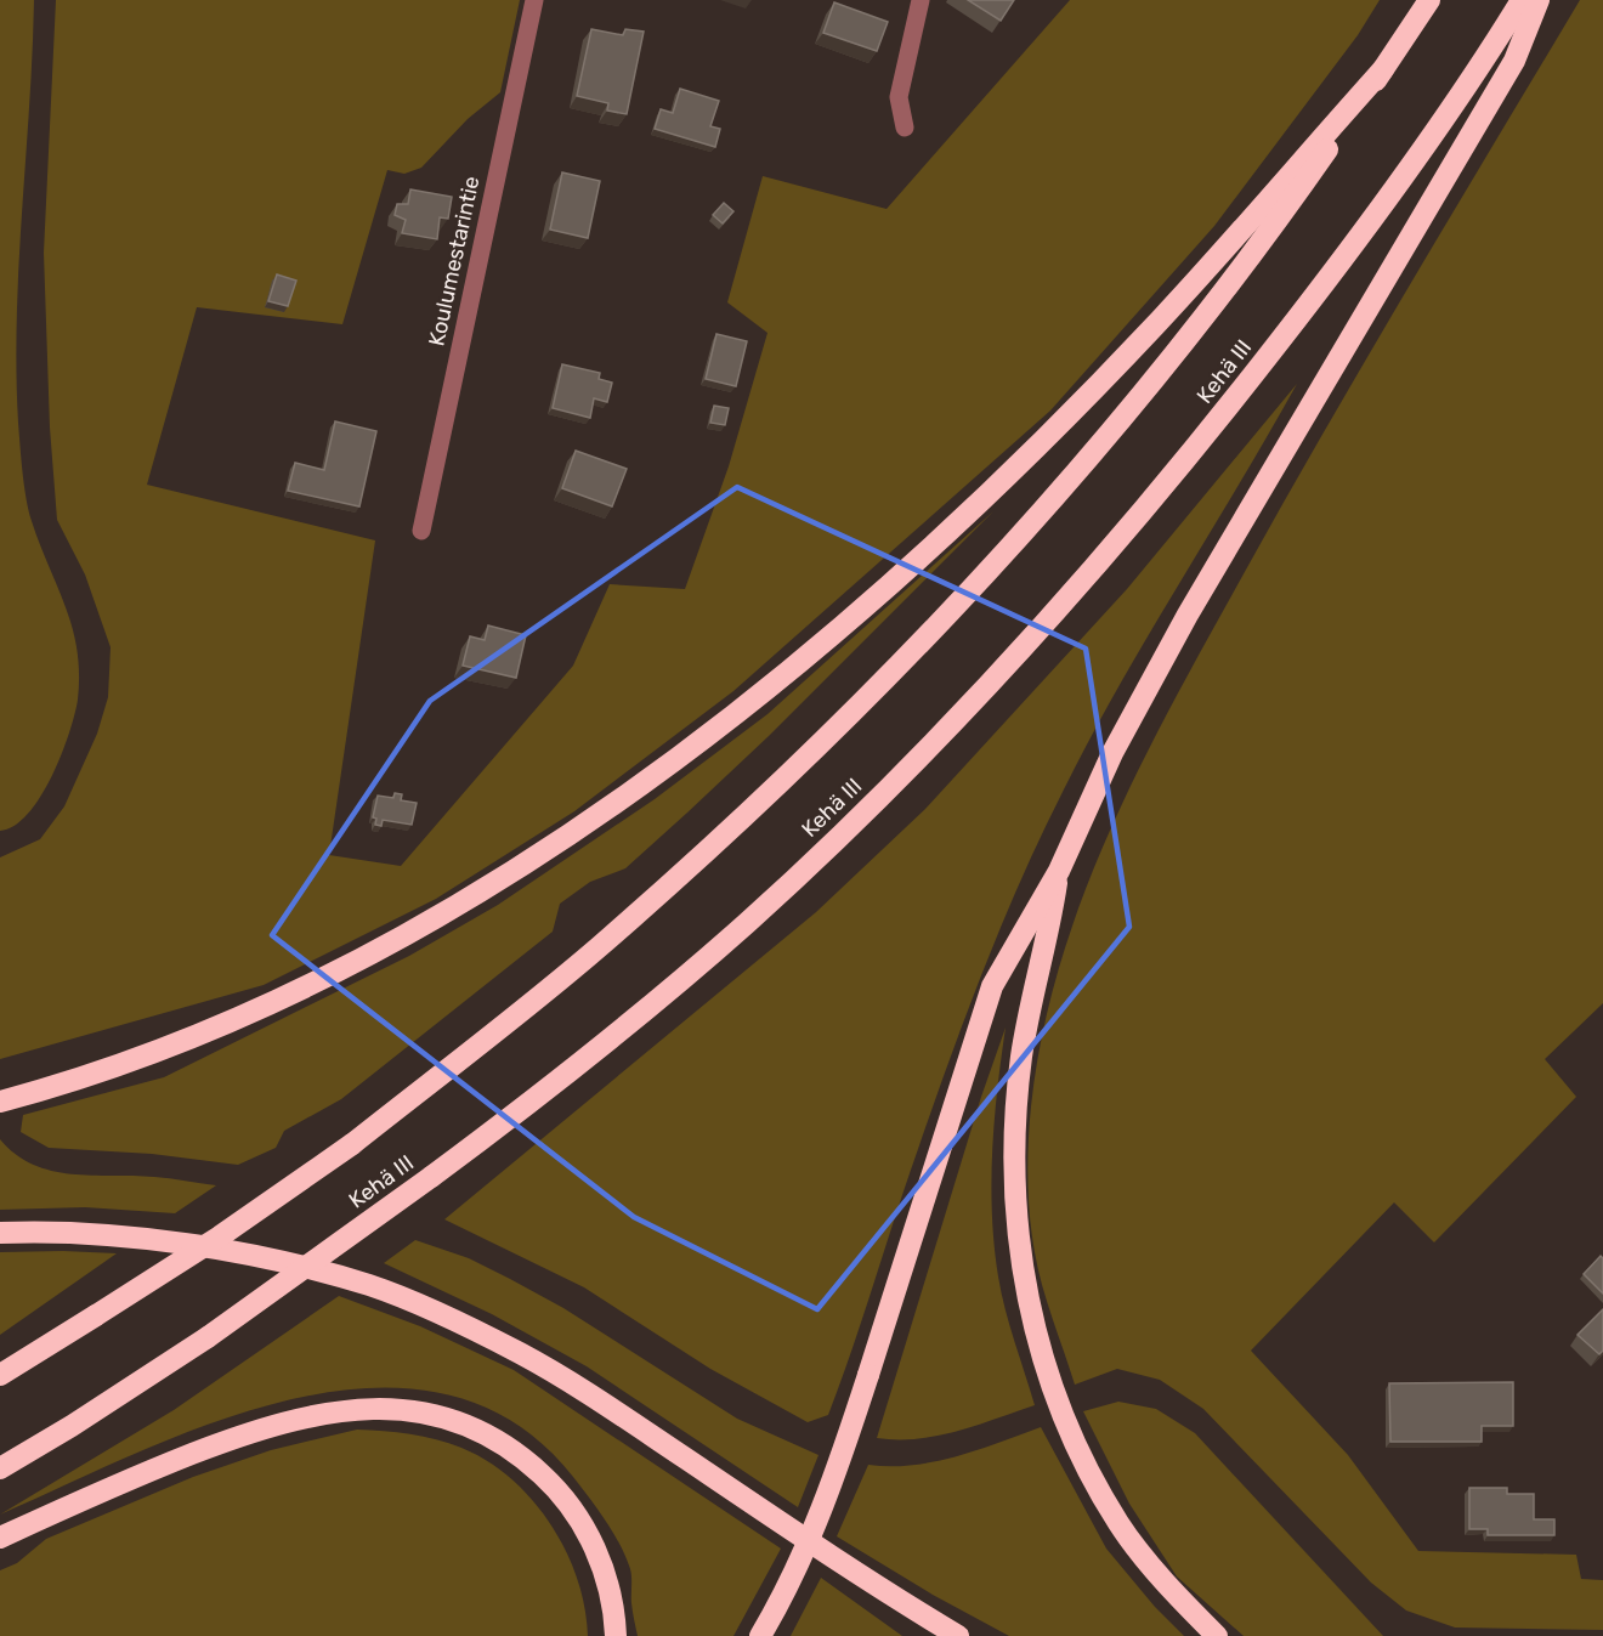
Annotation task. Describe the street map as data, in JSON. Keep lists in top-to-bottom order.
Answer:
{
  "streets": {
    "highway": ["Kehä III"],
    "street": ["Koulumestarintie"]
  }
}
